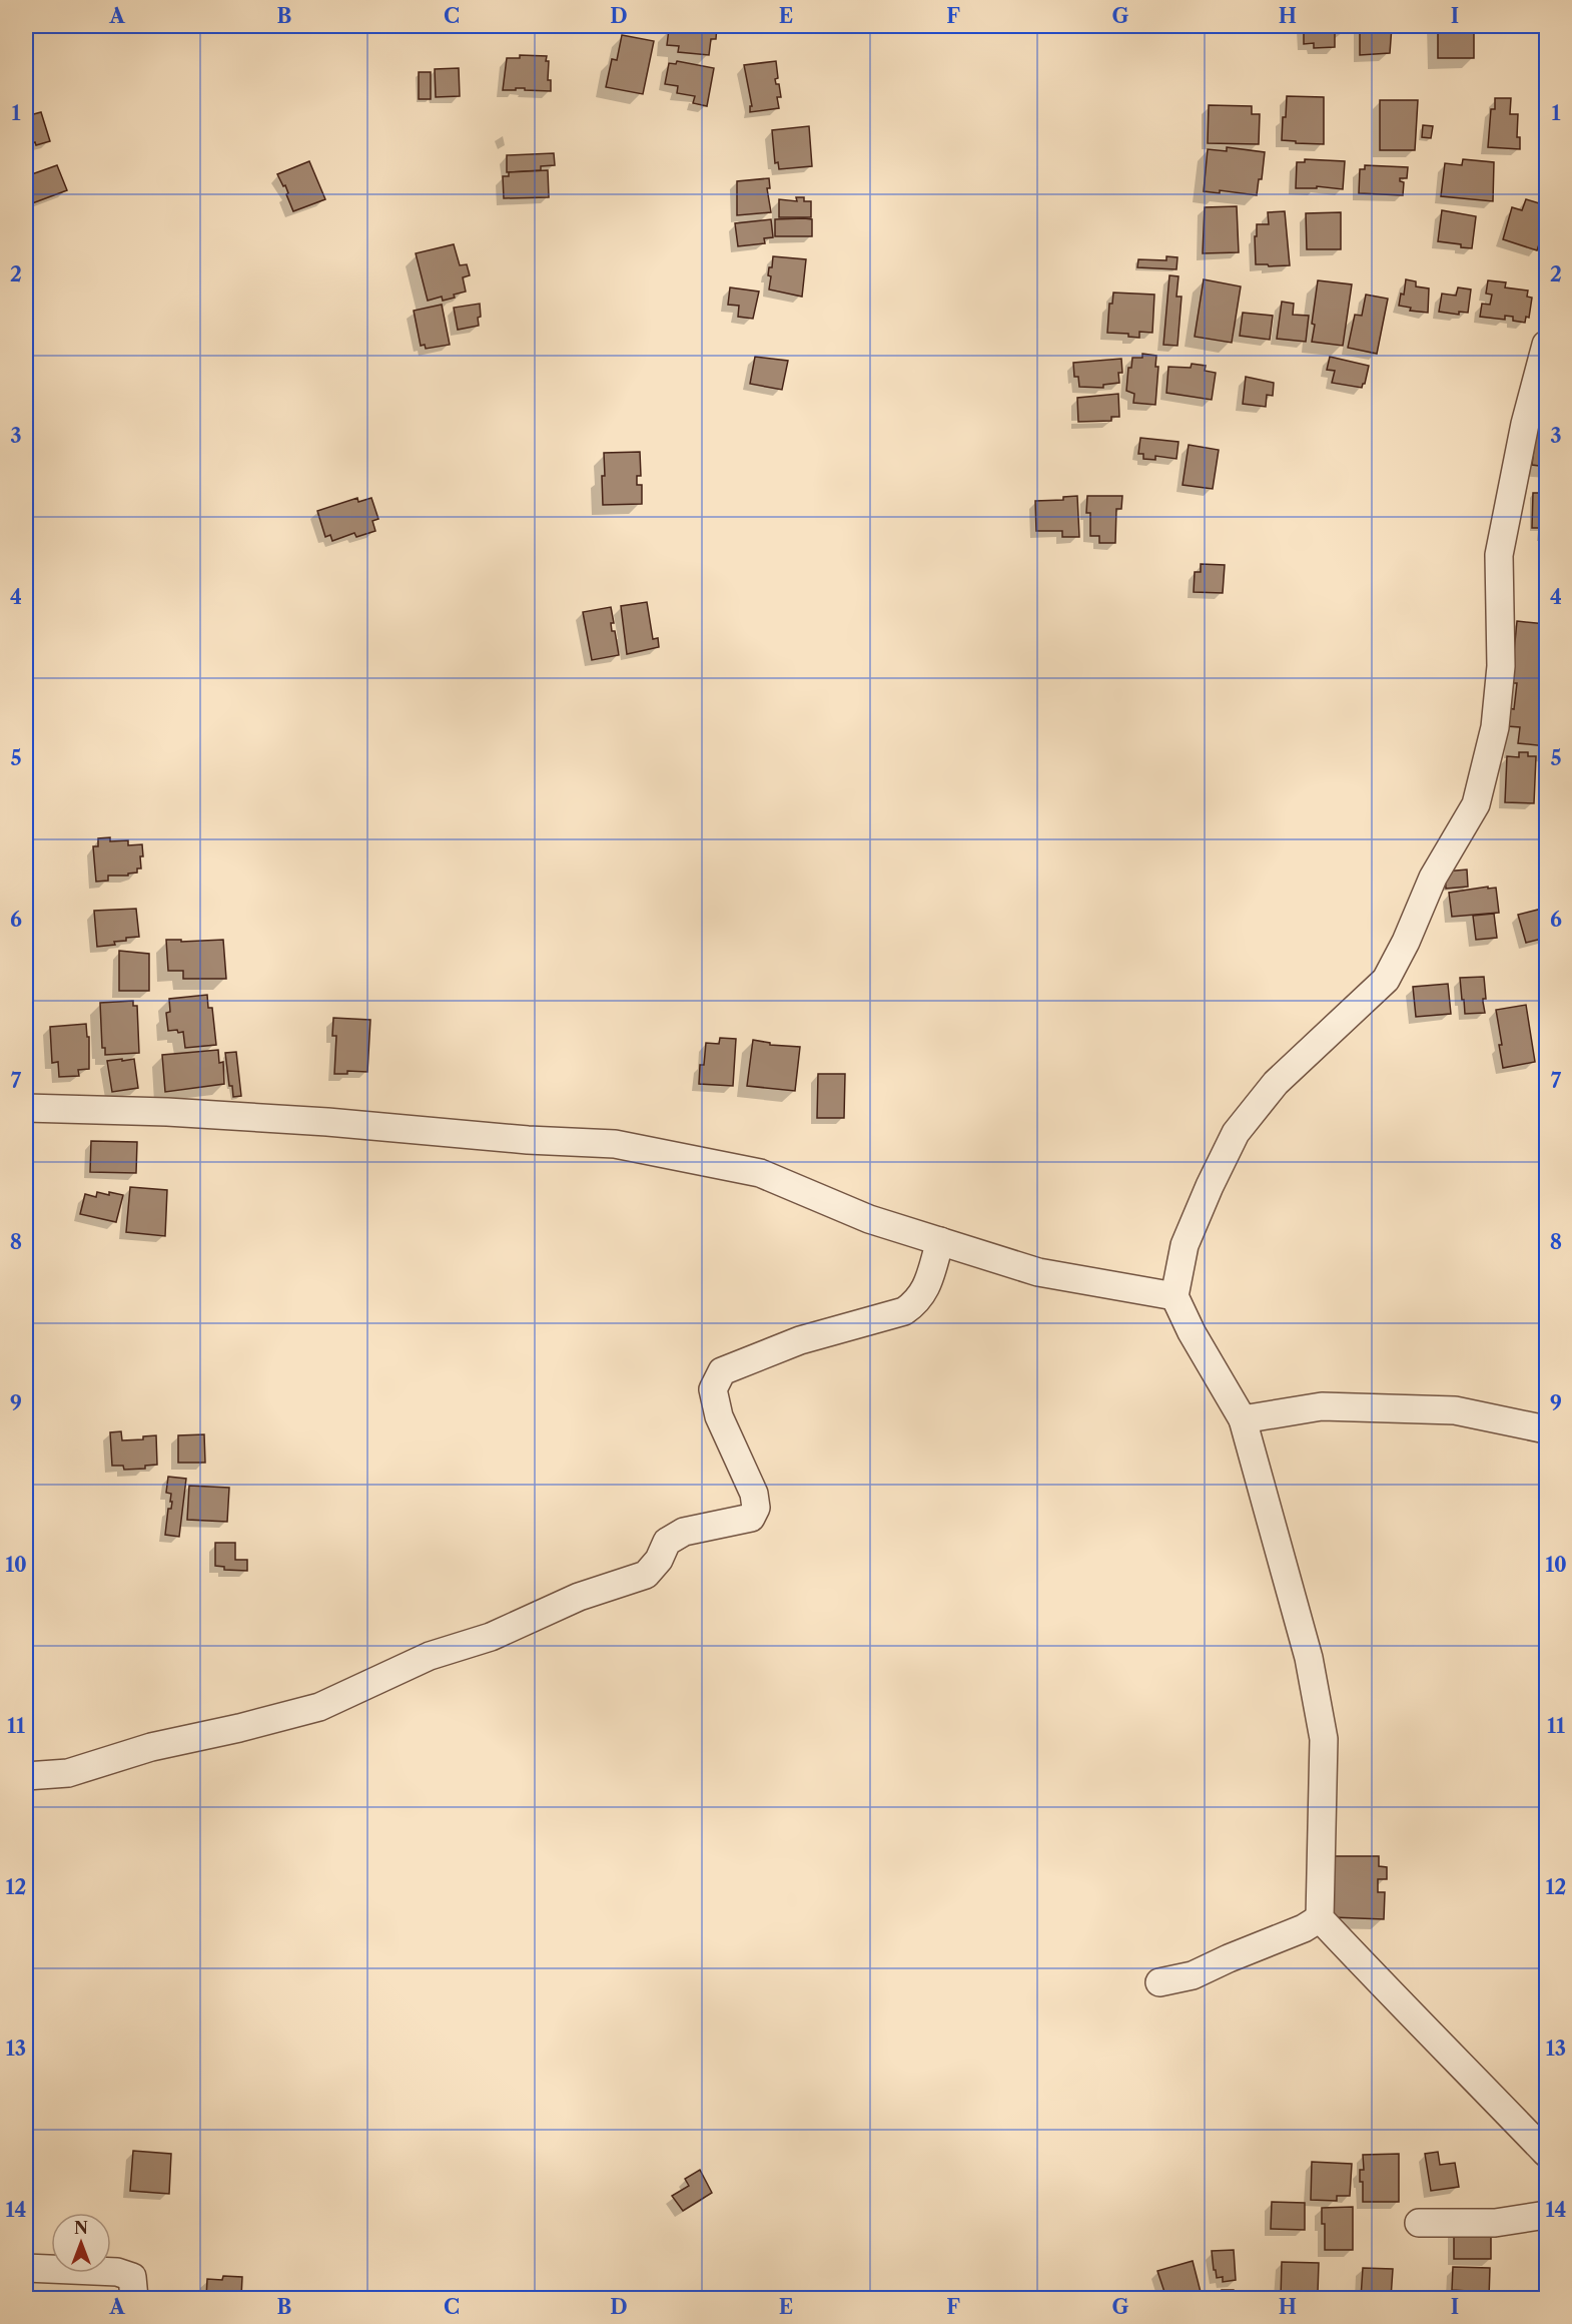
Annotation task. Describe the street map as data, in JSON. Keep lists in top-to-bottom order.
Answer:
{
  "north": "top",
  "grid": {
    "columns": [
      "A",
      "B",
      "C",
      "D",
      "E",
      "F",
      "G",
      "H",
      "I"
    ],
    "rows": [
      "1",
      "2",
      "3",
      "4",
      "5",
      "6",
      "7",
      "8",
      "9",
      "10",
      "11",
      "12",
      "13",
      "14"
    ]
  }
}
